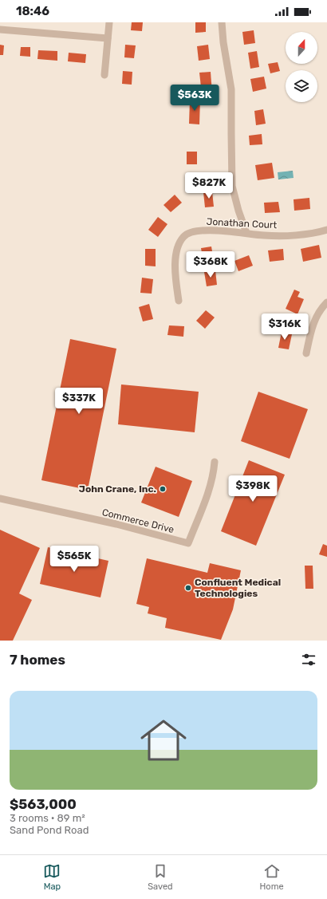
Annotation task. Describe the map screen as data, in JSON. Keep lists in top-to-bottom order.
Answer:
{
  "streets": {
    "street": ["Jonathan Court", "Commerce Drive"]
  },
  "places": ["John Crane, Inc.", "Confluent Medical Technologies"],
  "north": "top",
  "page": {
    "status": "18:46",
    "price": [
      "$563K",
      "$827K",
      "$368K",
      "$316K",
      "$337K",
      "$398K",
      "$565K"
    ],
    "heading": "7 homes",
    "list": [
      {
        "name": "$563,000",
        "note": "3 rooms · 89 m² · Sand Pond Road"
      }
    ],
    "tabs": ["Map", "Saved", "Home"]
  }
}
